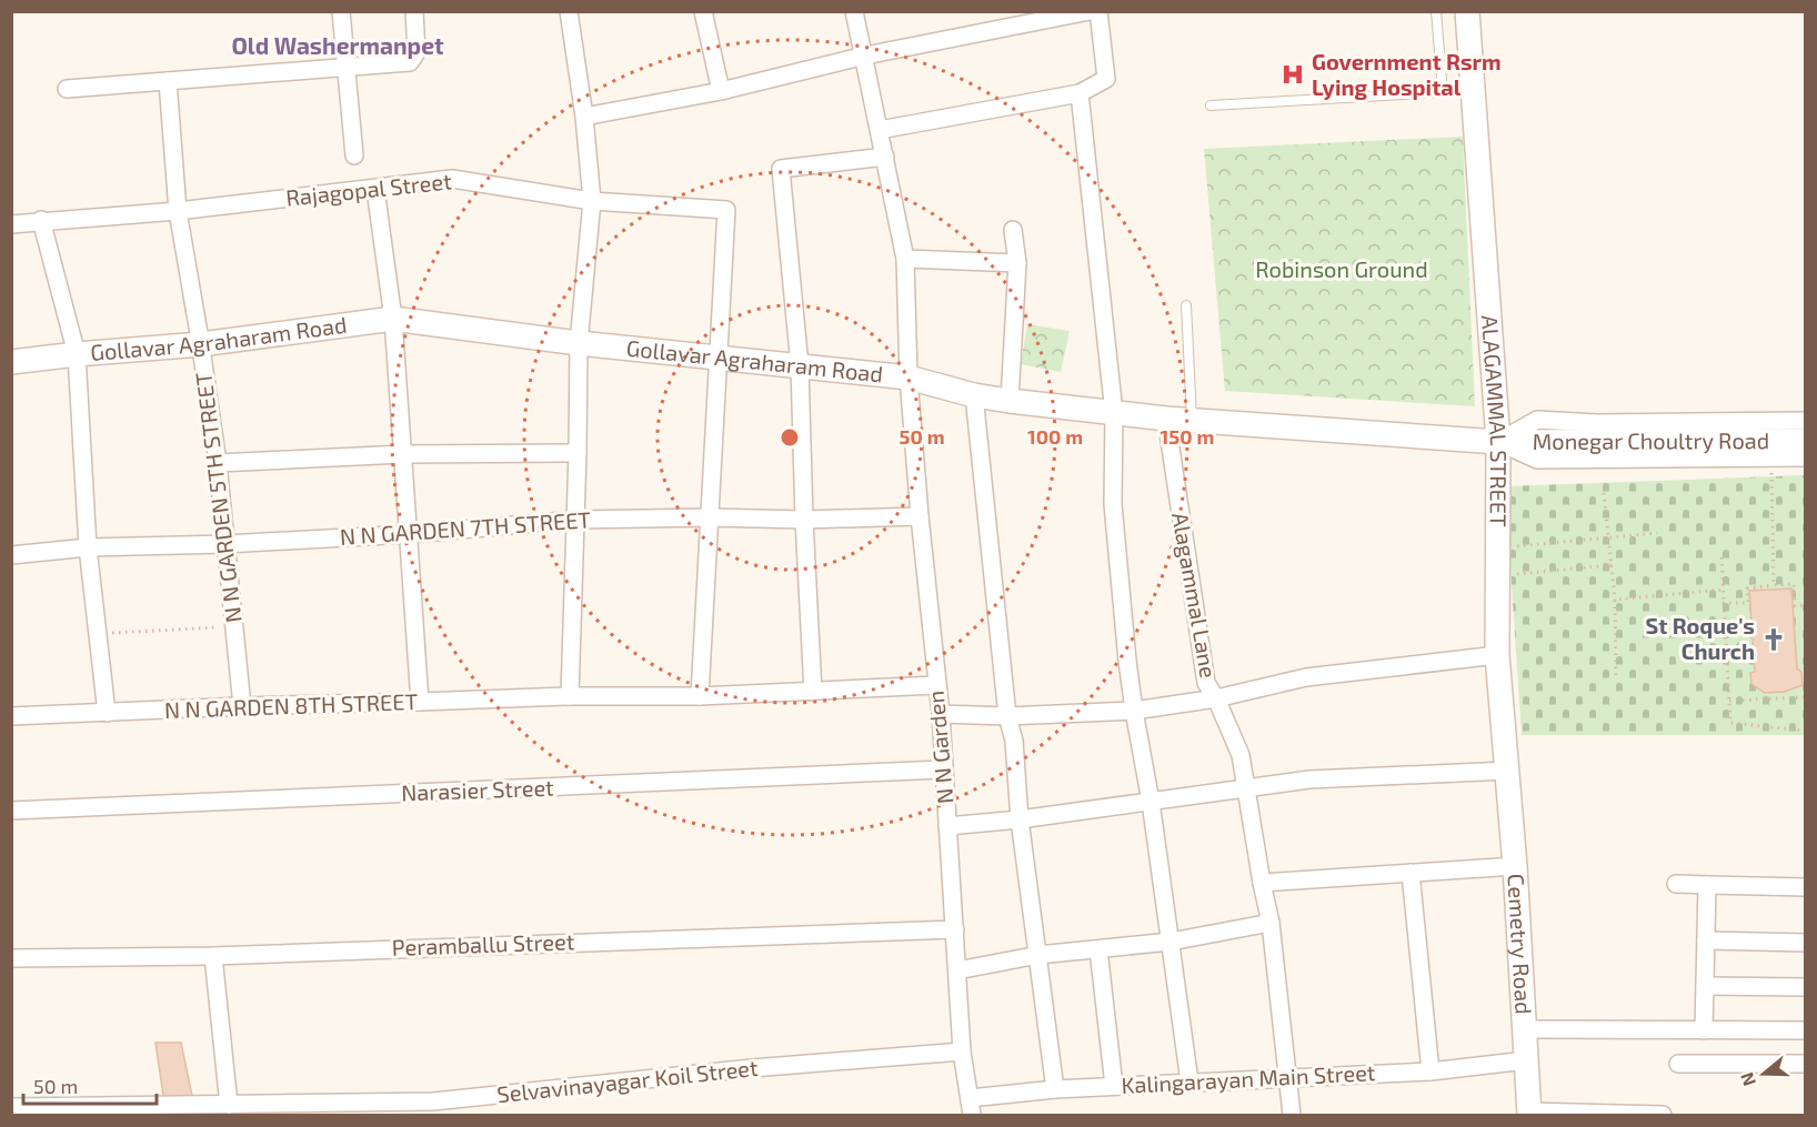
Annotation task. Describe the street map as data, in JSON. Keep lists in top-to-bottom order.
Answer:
{
  "streets": {
    "street": [
      "Rajagopal Street",
      "Gollavar Agraharam Road",
      "ALAGAMMAL STREET",
      "Monegar Choultry Road",
      "N N GARDEN 5TH STREET",
      "N N GARDEN 7TH STREET",
      "Alagammal Lane",
      "N N GARDEN 8TH STREET",
      "N N Garden",
      "Narasier Street",
      "Cemetry Road",
      "Peramballu Street",
      "Kalingarayan Main Street",
      "Selvavinayagar Koil Street"
    ]
  },
  "crossings": [
    ["Rajagopal Street", "Gollavar Agraharam Road"],
    ["Rajagopal Street", "N N GARDEN 5TH STREET"],
    ["Gollavar Agraharam Road", "ALAGAMMAL STREET"],
    ["Gollavar Agraharam Road", "Monegar Choultry Road"],
    ["Gollavar Agraharam Road", "N N GARDEN 5TH STREET"],
    ["Gollavar Agraharam Road", "Alagammal Lane"],
    ["Gollavar Agraharam Road", "N N Garden"],
    ["ALAGAMMAL STREET", "Monegar Choultry Road"],
    ["ALAGAMMAL STREET", "Cemetry Road"],
    ["N N GARDEN 5TH STREET", "N N GARDEN 7TH STREET"],
    ["N N GARDEN 5TH STREET", "N N GARDEN 8TH STREET"],
    ["N N GARDEN 7TH STREET", "N N Garden"],
    ["Alagammal Lane", "Kalingarayan Main Street"],
    ["N N GARDEN 8TH STREET", "N N Garden"],
    ["N N Garden", "Narasier Street"],
    ["N N Garden", "Peramballu Street"],
    ["N N Garden", "Kalingarayan Main Street"],
    ["N N Garden", "Selvavinayagar Koil Street"],
    ["Cemetry Road", "Kalingarayan Main Street"]
  ],
  "districts": ["Old Washermanpet"],
  "parks": ["Robinson Ground"],
  "places": {
    "hospital": ["Government Rsrm Lying Hospital"],
    "church": ["St Roque's Church"]
  },
  "scale_bar": "50 m",
  "north": "left",
  "rings": ["50 m", "100 m", "150 m"]
}
